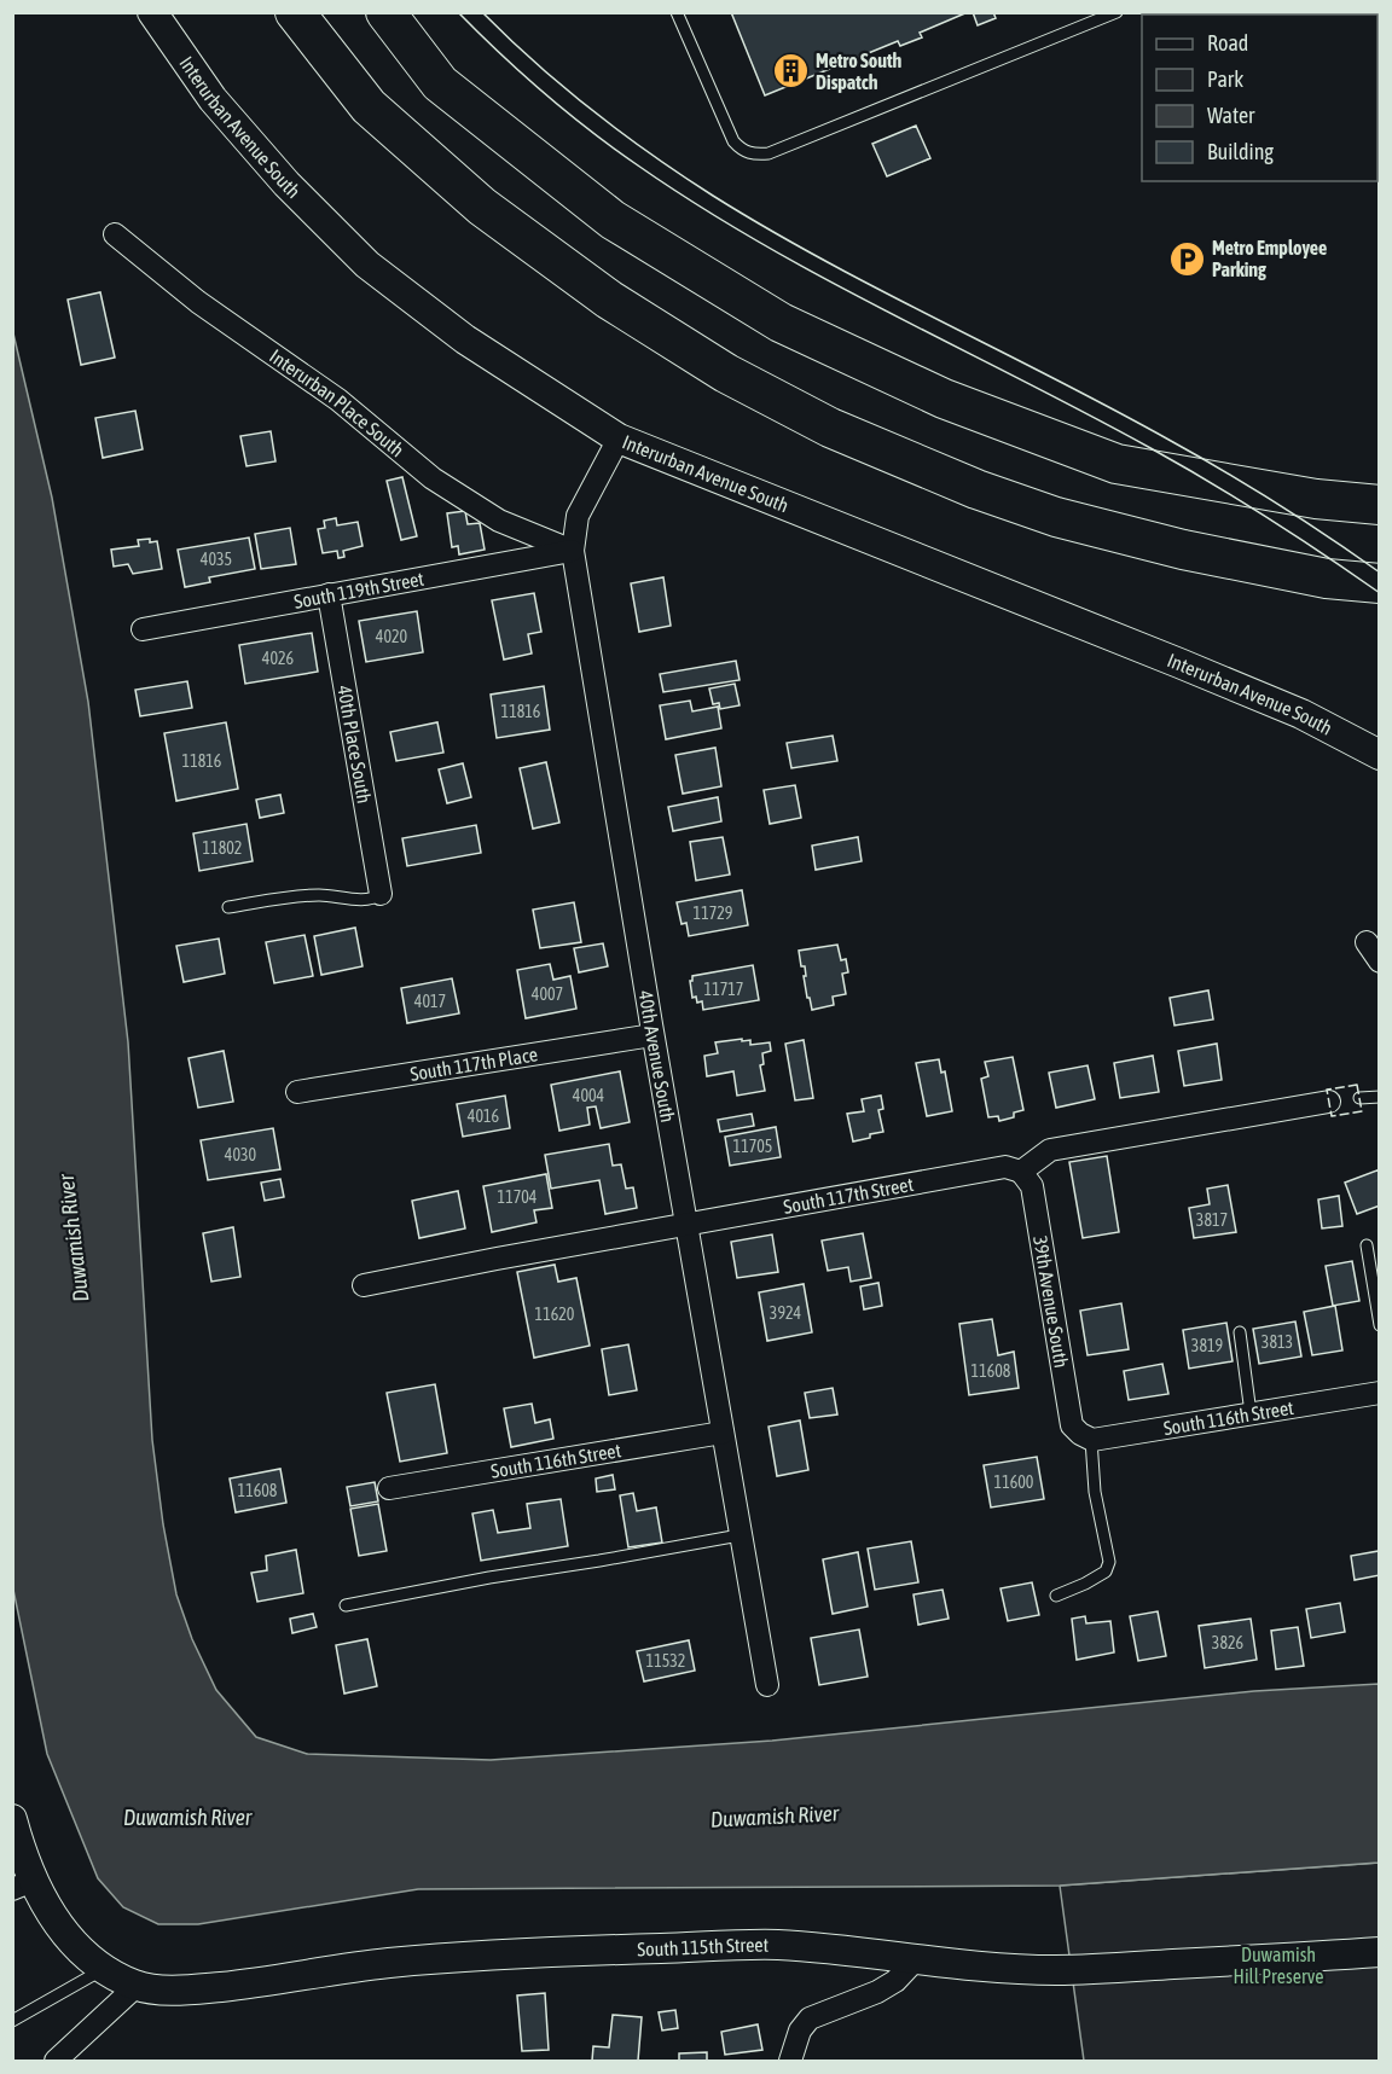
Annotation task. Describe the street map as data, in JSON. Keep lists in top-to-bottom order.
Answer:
{
  "streets": {
    "street": [
      "Interurban Avenue South",
      "Interurban Place South",
      "South 119th Street",
      "40th Place South",
      "40th Avenue South",
      "South 117th Place",
      "South 117th Street",
      "39th Avenue South",
      "South 116th Street",
      "South 115th Street"
    ]
  },
  "crossings": [
    ["Interurban Avenue South", "40th Avenue South"],
    ["Interurban Place South", "South 119th Street"],
    ["Interurban Place South", "40th Avenue South"],
    ["South 119th Street", "40th Place South"],
    ["South 119th Street", "40th Avenue South"],
    ["40th Avenue South", "South 117th Place"],
    ["40th Avenue South", "South 117th Street"],
    ["40th Avenue South", "South 116th Street"],
    ["South 117th Street", "39th Avenue South"],
    ["39th Avenue South", "South 116th Street"]
  ],
  "water": ["Duwamish River"],
  "parks": ["Duwamish Hill Preserve"],
  "places": {
    "building": ["Metro South Dispatch"],
    "parking": ["Metro Employee Parking"]
  },
  "house_numbers": [
    "4035",
    "4020",
    "4026",
    "11816",
    "11816",
    "11802",
    "11729",
    "11717",
    "4007",
    "4017",
    "4004",
    "4016",
    "11705",
    "4030",
    "11704",
    "3817",
    "3924",
    "11620",
    "3813",
    "3819",
    "11608",
    "11600",
    "11608",
    "3826",
    "11532"
  ],
  "legend": [
    "Road",
    "Park",
    "Water",
    "Building"
  ]
}
